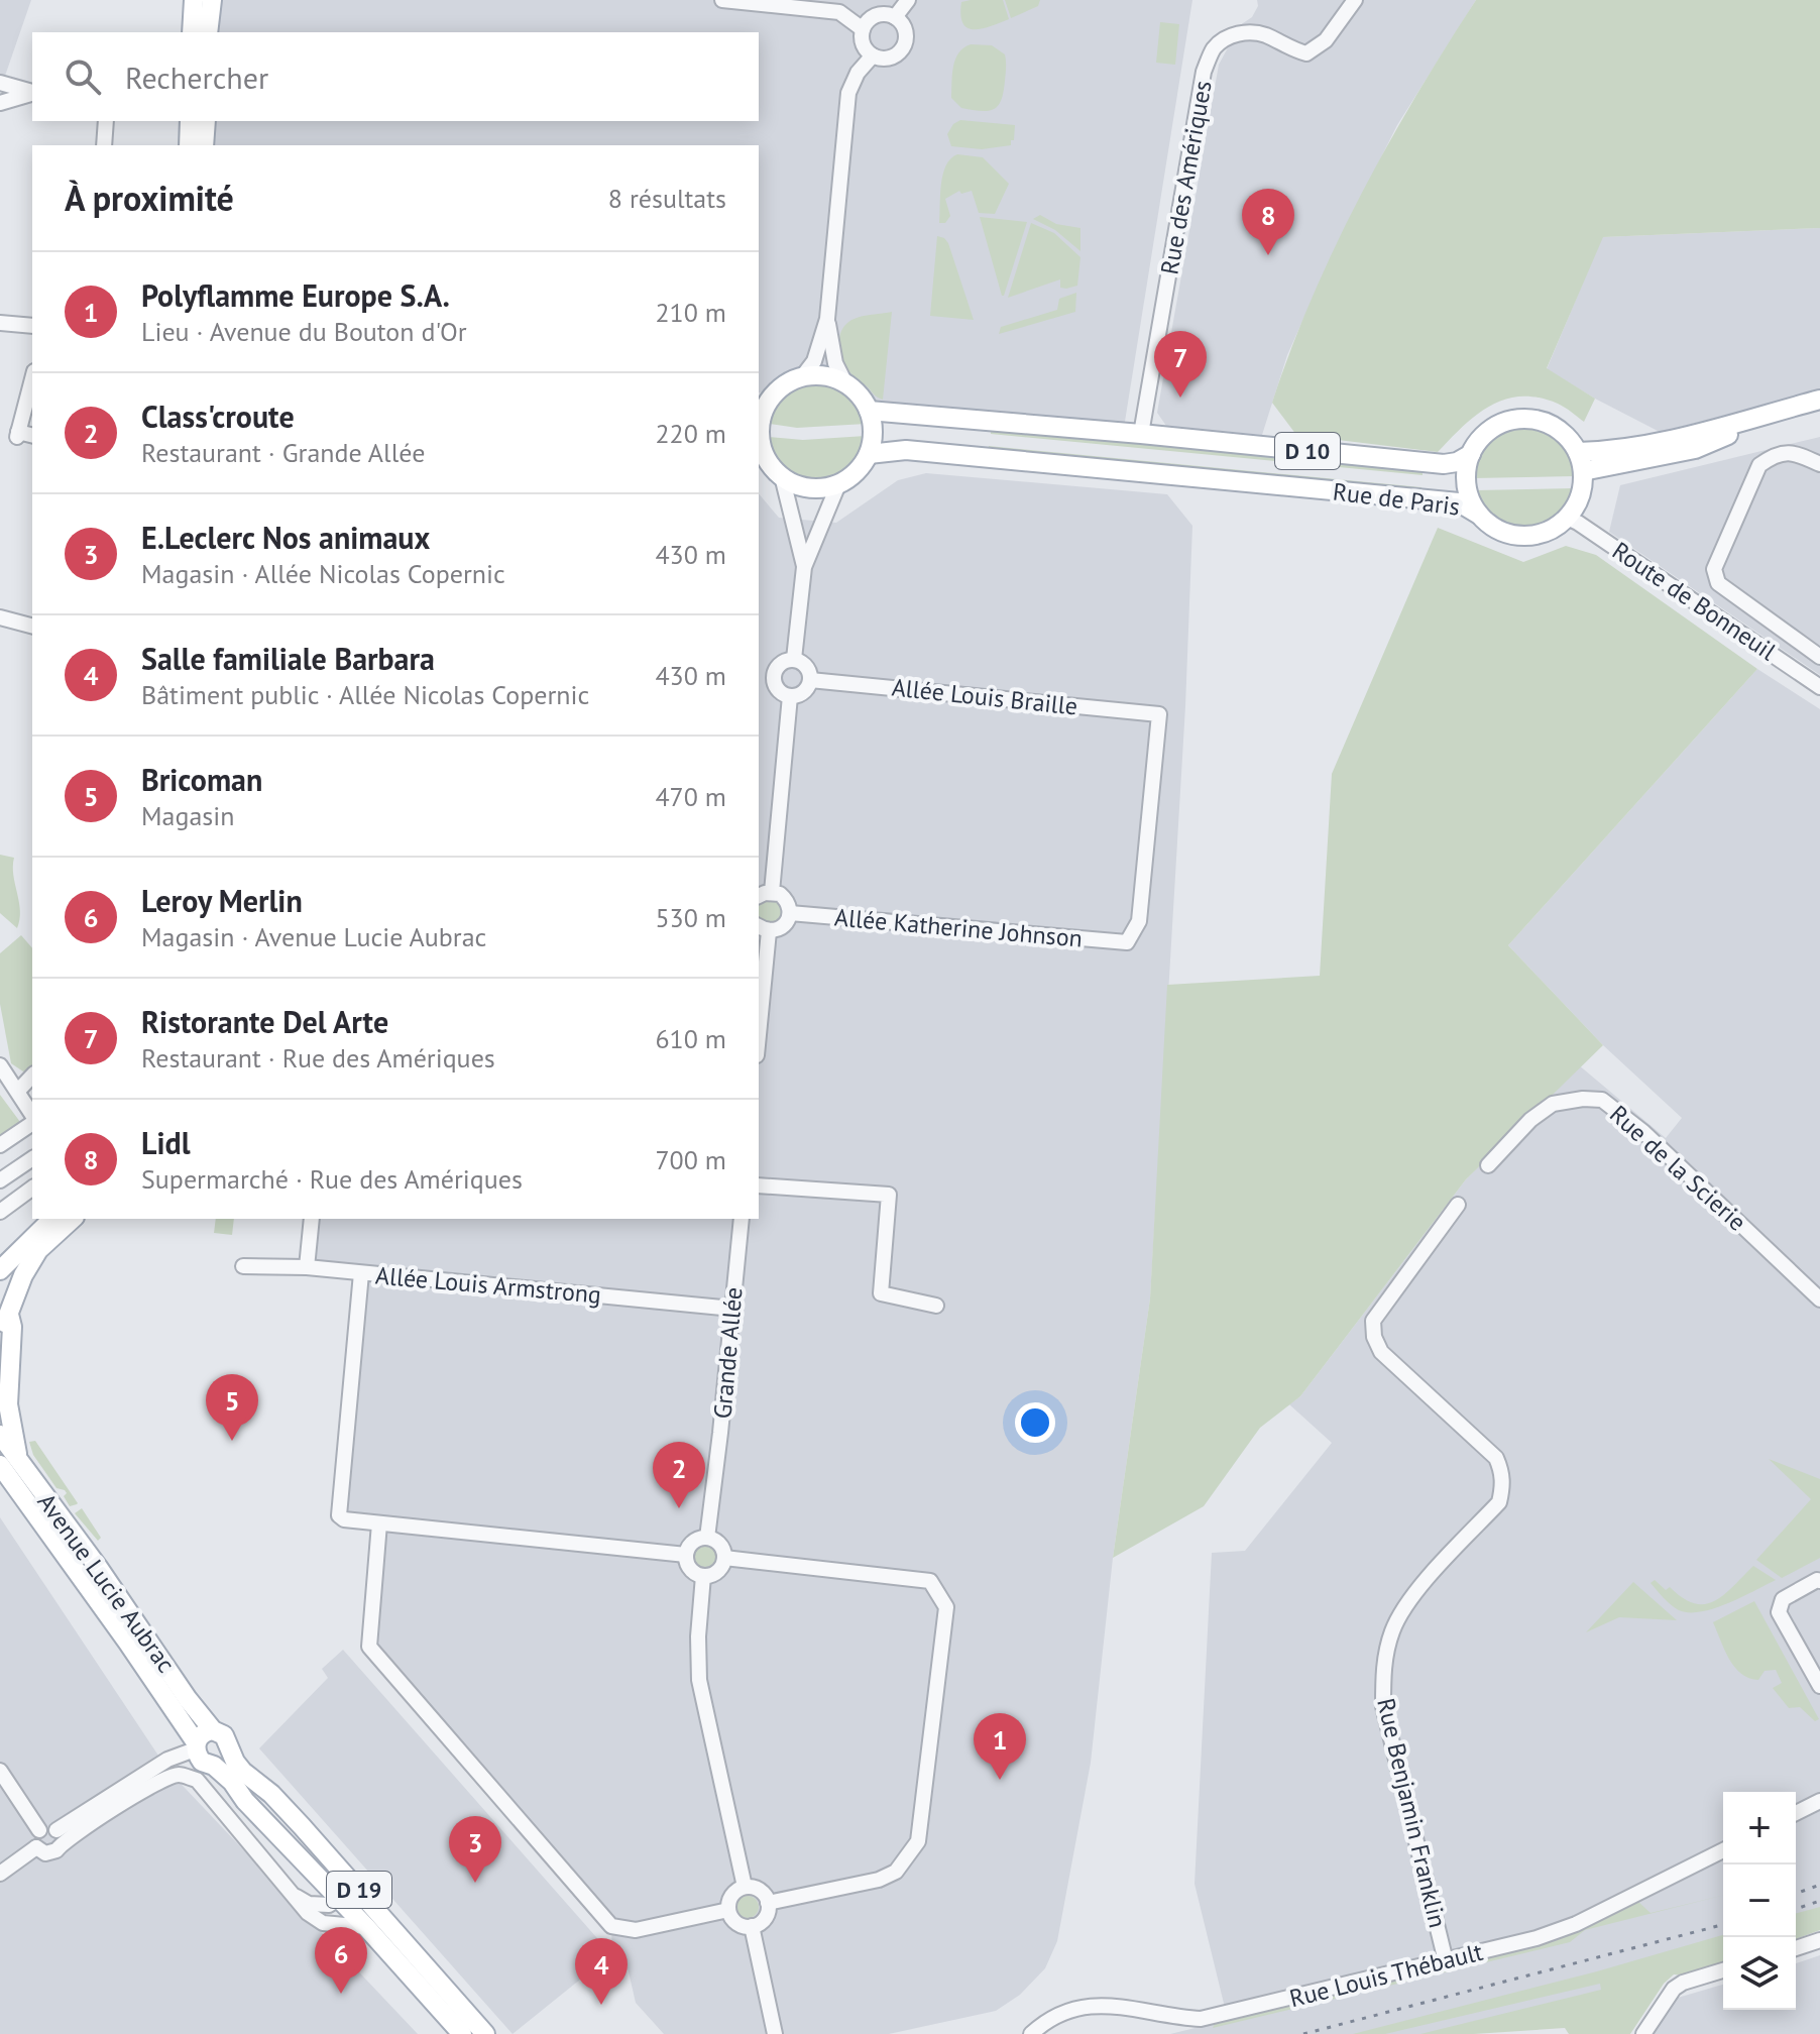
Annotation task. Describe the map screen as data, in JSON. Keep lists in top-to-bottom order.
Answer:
{
  "streets": {
    "main road": [
      "D 10",
      "Rue de Paris",
      "Avenue Lucie Aubrac",
      "D 19"
    ],
    "street": [
      "Rue des Amériques",
      "Route de Bonneuil",
      "Allée Louis Braille",
      "Allée Katherine Johnson",
      "Rue de la Scierie",
      "Allée Louis Armstrong",
      "Grande Allée",
      "Rue Benjamin Franklin",
      "Rue Louis Thébault"
    ]
  },
  "crossings": [
    ["Rue des Amériques", "D 10"],
    ["Rue des Amériques", "Rue de Paris"],
    ["D 10", "Rue de Paris"],
    ["Rue de Paris", "Route de Bonneuil"],
    ["Allée Louis Braille", "Allée Katherine Johnson"],
    ["Allée Louis Armstrong", "Grande Allée"],
    ["Rue Benjamin Franklin", "Rue Louis Thébault"]
  ],
  "page": {
    "search": "Rechercher",
    "heading": ["À proximité", "8 résultats"],
    "pins": [
      "8",
      "7",
      "5",
      "2",
      "1",
      "3",
      "6",
      "4"
    ],
    "list": [
      {
        "mark": "1",
        "name": "Polyflamme Europe S.A.",
        "note": "Lieu · Avenue du Bouton d'Or",
        "value": "210 m"
      },
      {
        "mark": "2",
        "name": "Class'croute",
        "note": "Restaurant · Grande Allée",
        "value": "220 m"
      },
      {
        "mark": "3",
        "name": "E.Leclerc Nos animaux",
        "note": "Magasin · Allée Nicolas Copernic",
        "value": "430 m"
      },
      {
        "mark": "4",
        "name": "Salle familiale Barbara",
        "note": "Bâtiment public · Allée Nicolas Copernic",
        "value": "430 m"
      },
      {
        "mark": "5",
        "name": "Bricoman",
        "note": "Magasin",
        "value": "470 m"
      },
      {
        "mark": "6",
        "name": "Leroy Merlin",
        "note": "Magasin · Avenue Lucie Aubrac",
        "value": "530 m"
      },
      {
        "mark": "7",
        "name": "Ristorante Del Arte",
        "note": "Restaurant · Rue des Amériques",
        "value": "610 m"
      },
      {
        "mark": "8",
        "name": "Lidl",
        "note": "Supermarché · Rue des Amériques",
        "value": "700 m"
      }
    ],
    "map_buttons": ["+", "−"]
  }
}
